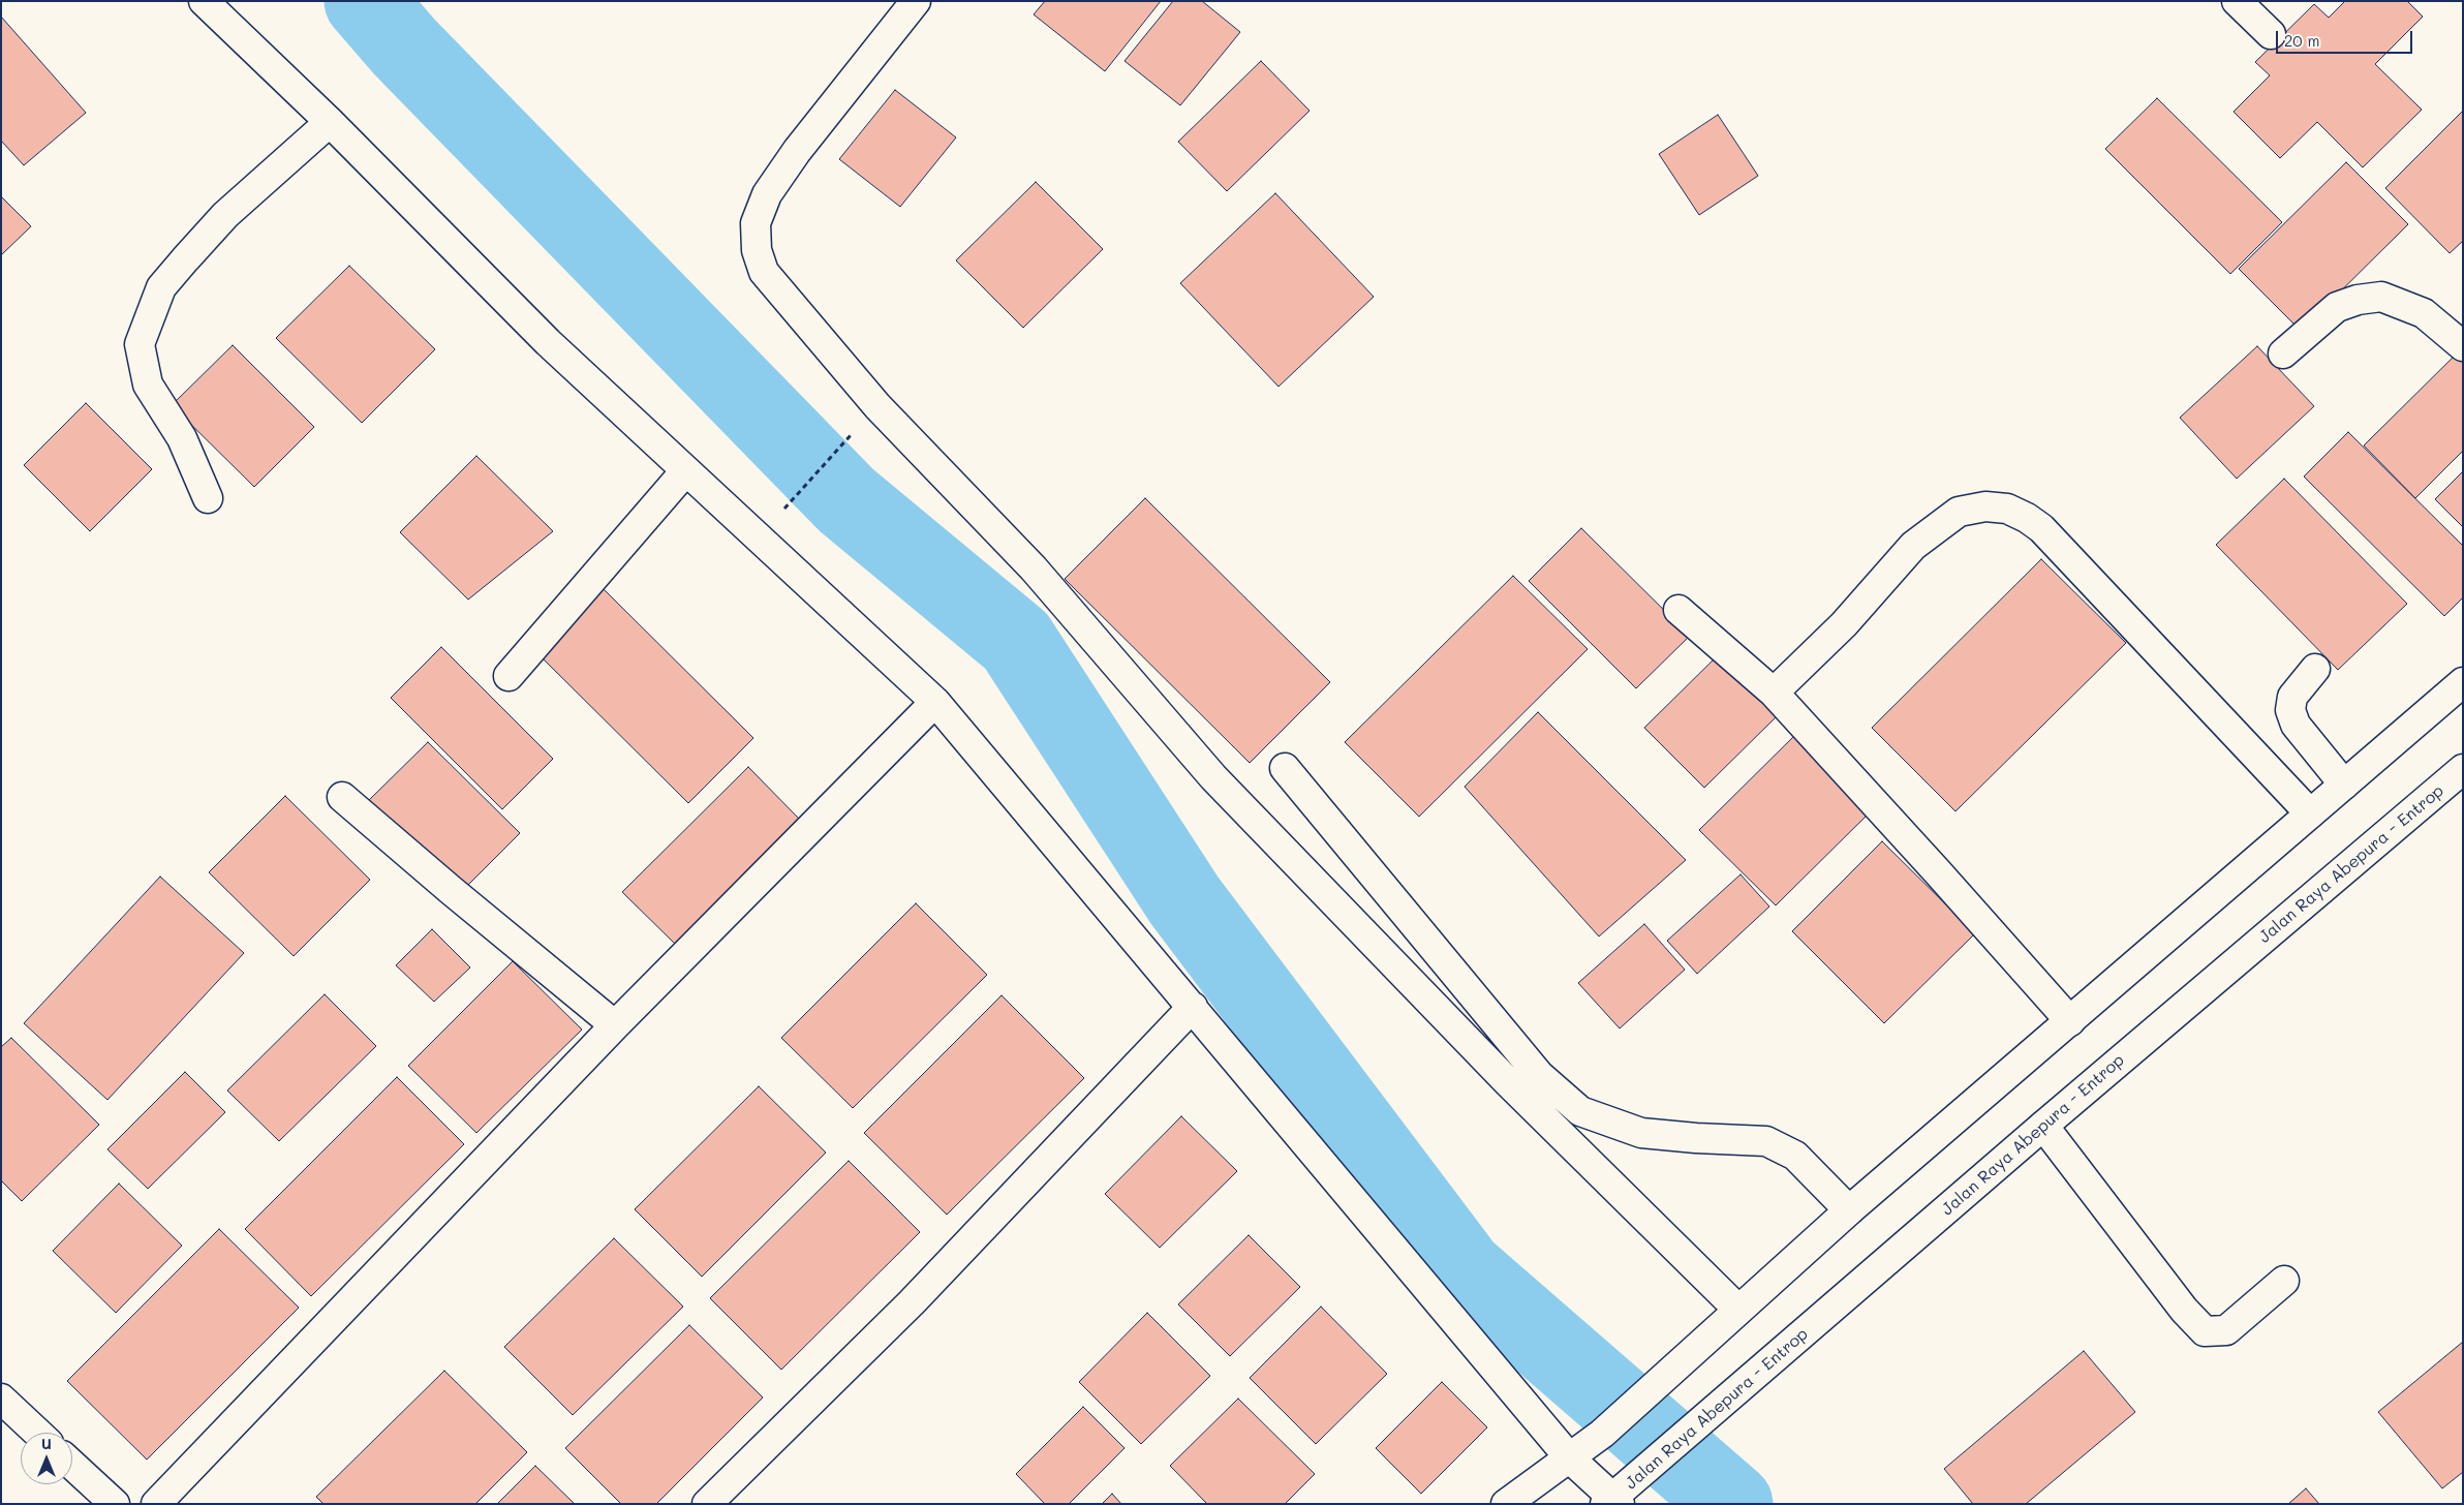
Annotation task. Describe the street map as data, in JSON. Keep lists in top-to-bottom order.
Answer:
{
  "streets": {
    "main road": ["Jalan Raya Abepura - Entrop"]
  },
  "scale_bar": "20 m",
  "north": "top"
}
